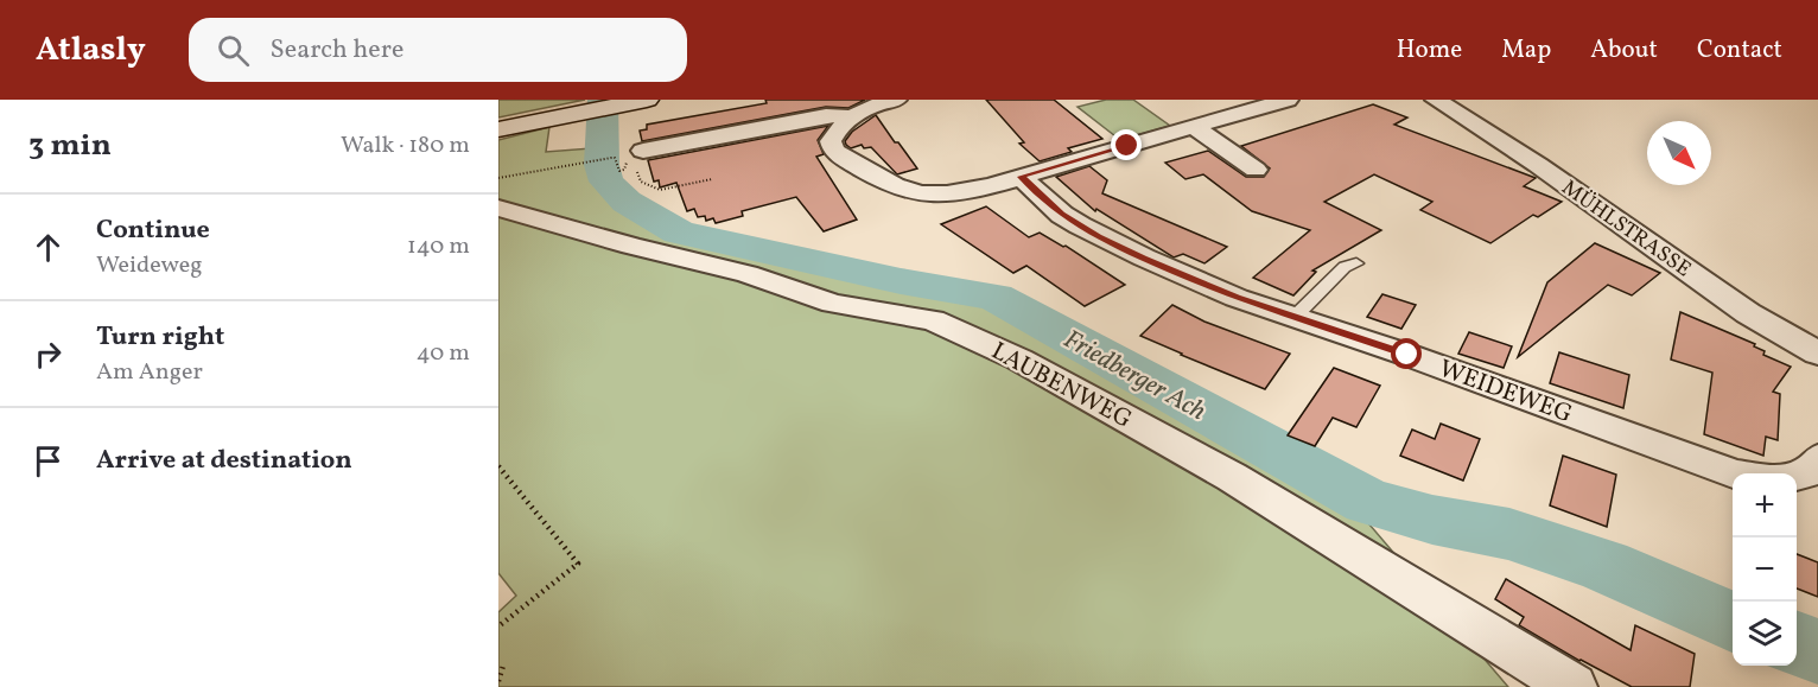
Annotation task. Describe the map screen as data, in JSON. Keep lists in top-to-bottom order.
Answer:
{
  "streets": {
    "street": ["MÜHLSTRASSE", "LAUBENWEG", "WEIDEWEG"]
  },
  "water": ["Friedberger Ach"],
  "north": "bottom right",
  "page": {
    "header": "Atlasly",
    "search": "Search here",
    "nav": [
      "Home",
      "Map",
      "About",
      "Contact"
    ],
    "heading": ["3 min", "Walk · 180 m"],
    "list": [
      ["Continue", "Weideweg", "140 m"],
      ["Turn right", "Am Anger", "40 m"],
      "Arrive at destination"
    ],
    "map_buttons": ["+", "−"]
  }
}
